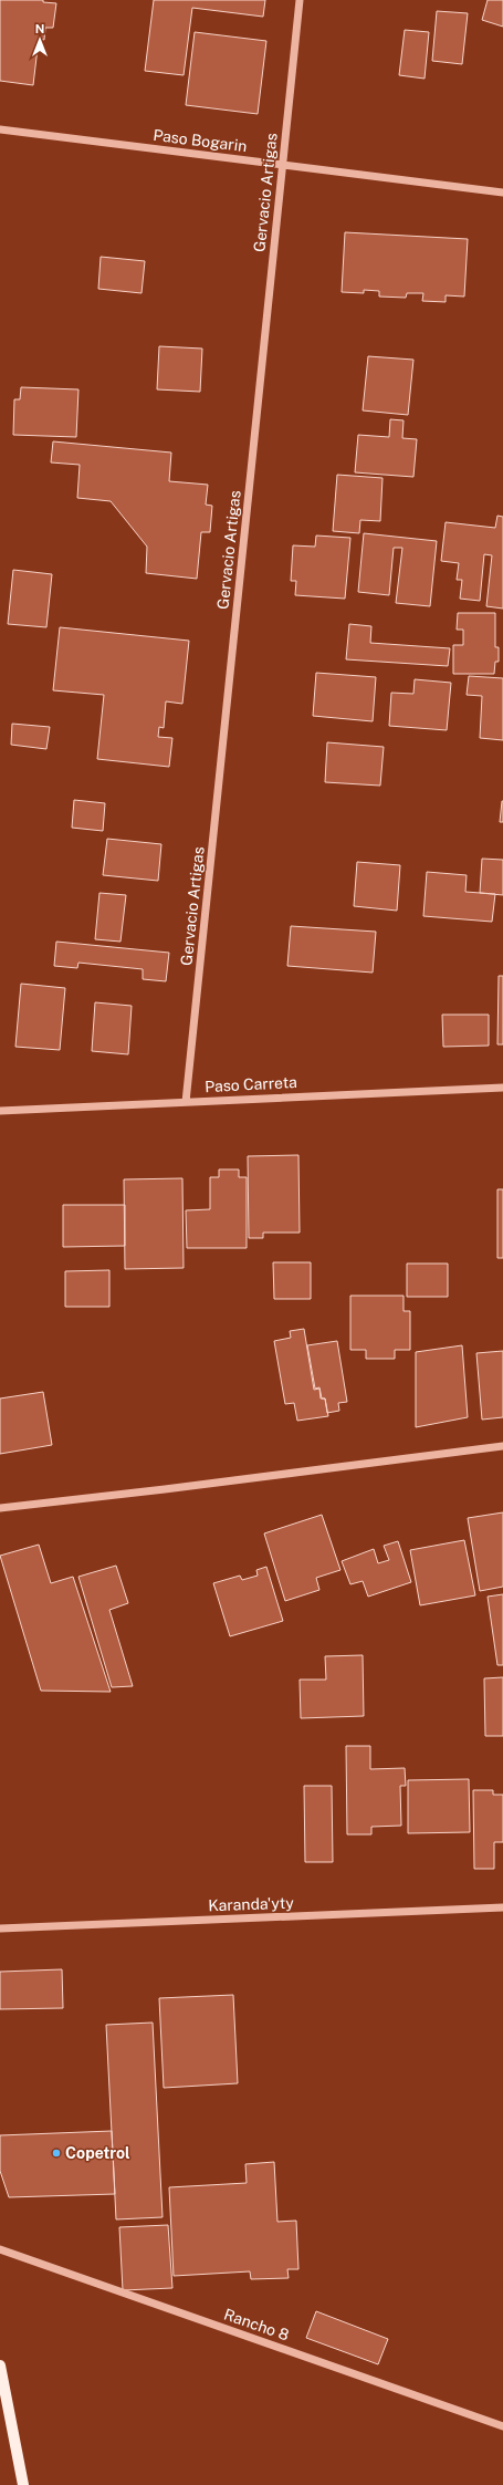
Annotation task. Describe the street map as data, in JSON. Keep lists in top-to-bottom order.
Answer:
{
  "streets": {
    "street": [
      "Paso Bogarin",
      "Gervacio Artigas",
      "Paso Carreta",
      "Karanda'yty",
      "Rancho 8"
    ]
  },
  "crossings": [
    ["Paso Bogarin", "Gervacio Artigas"],
    ["Gervacio Artigas", "Paso Carreta"]
  ],
  "places": ["Copetrol"],
  "north": "top"
}
